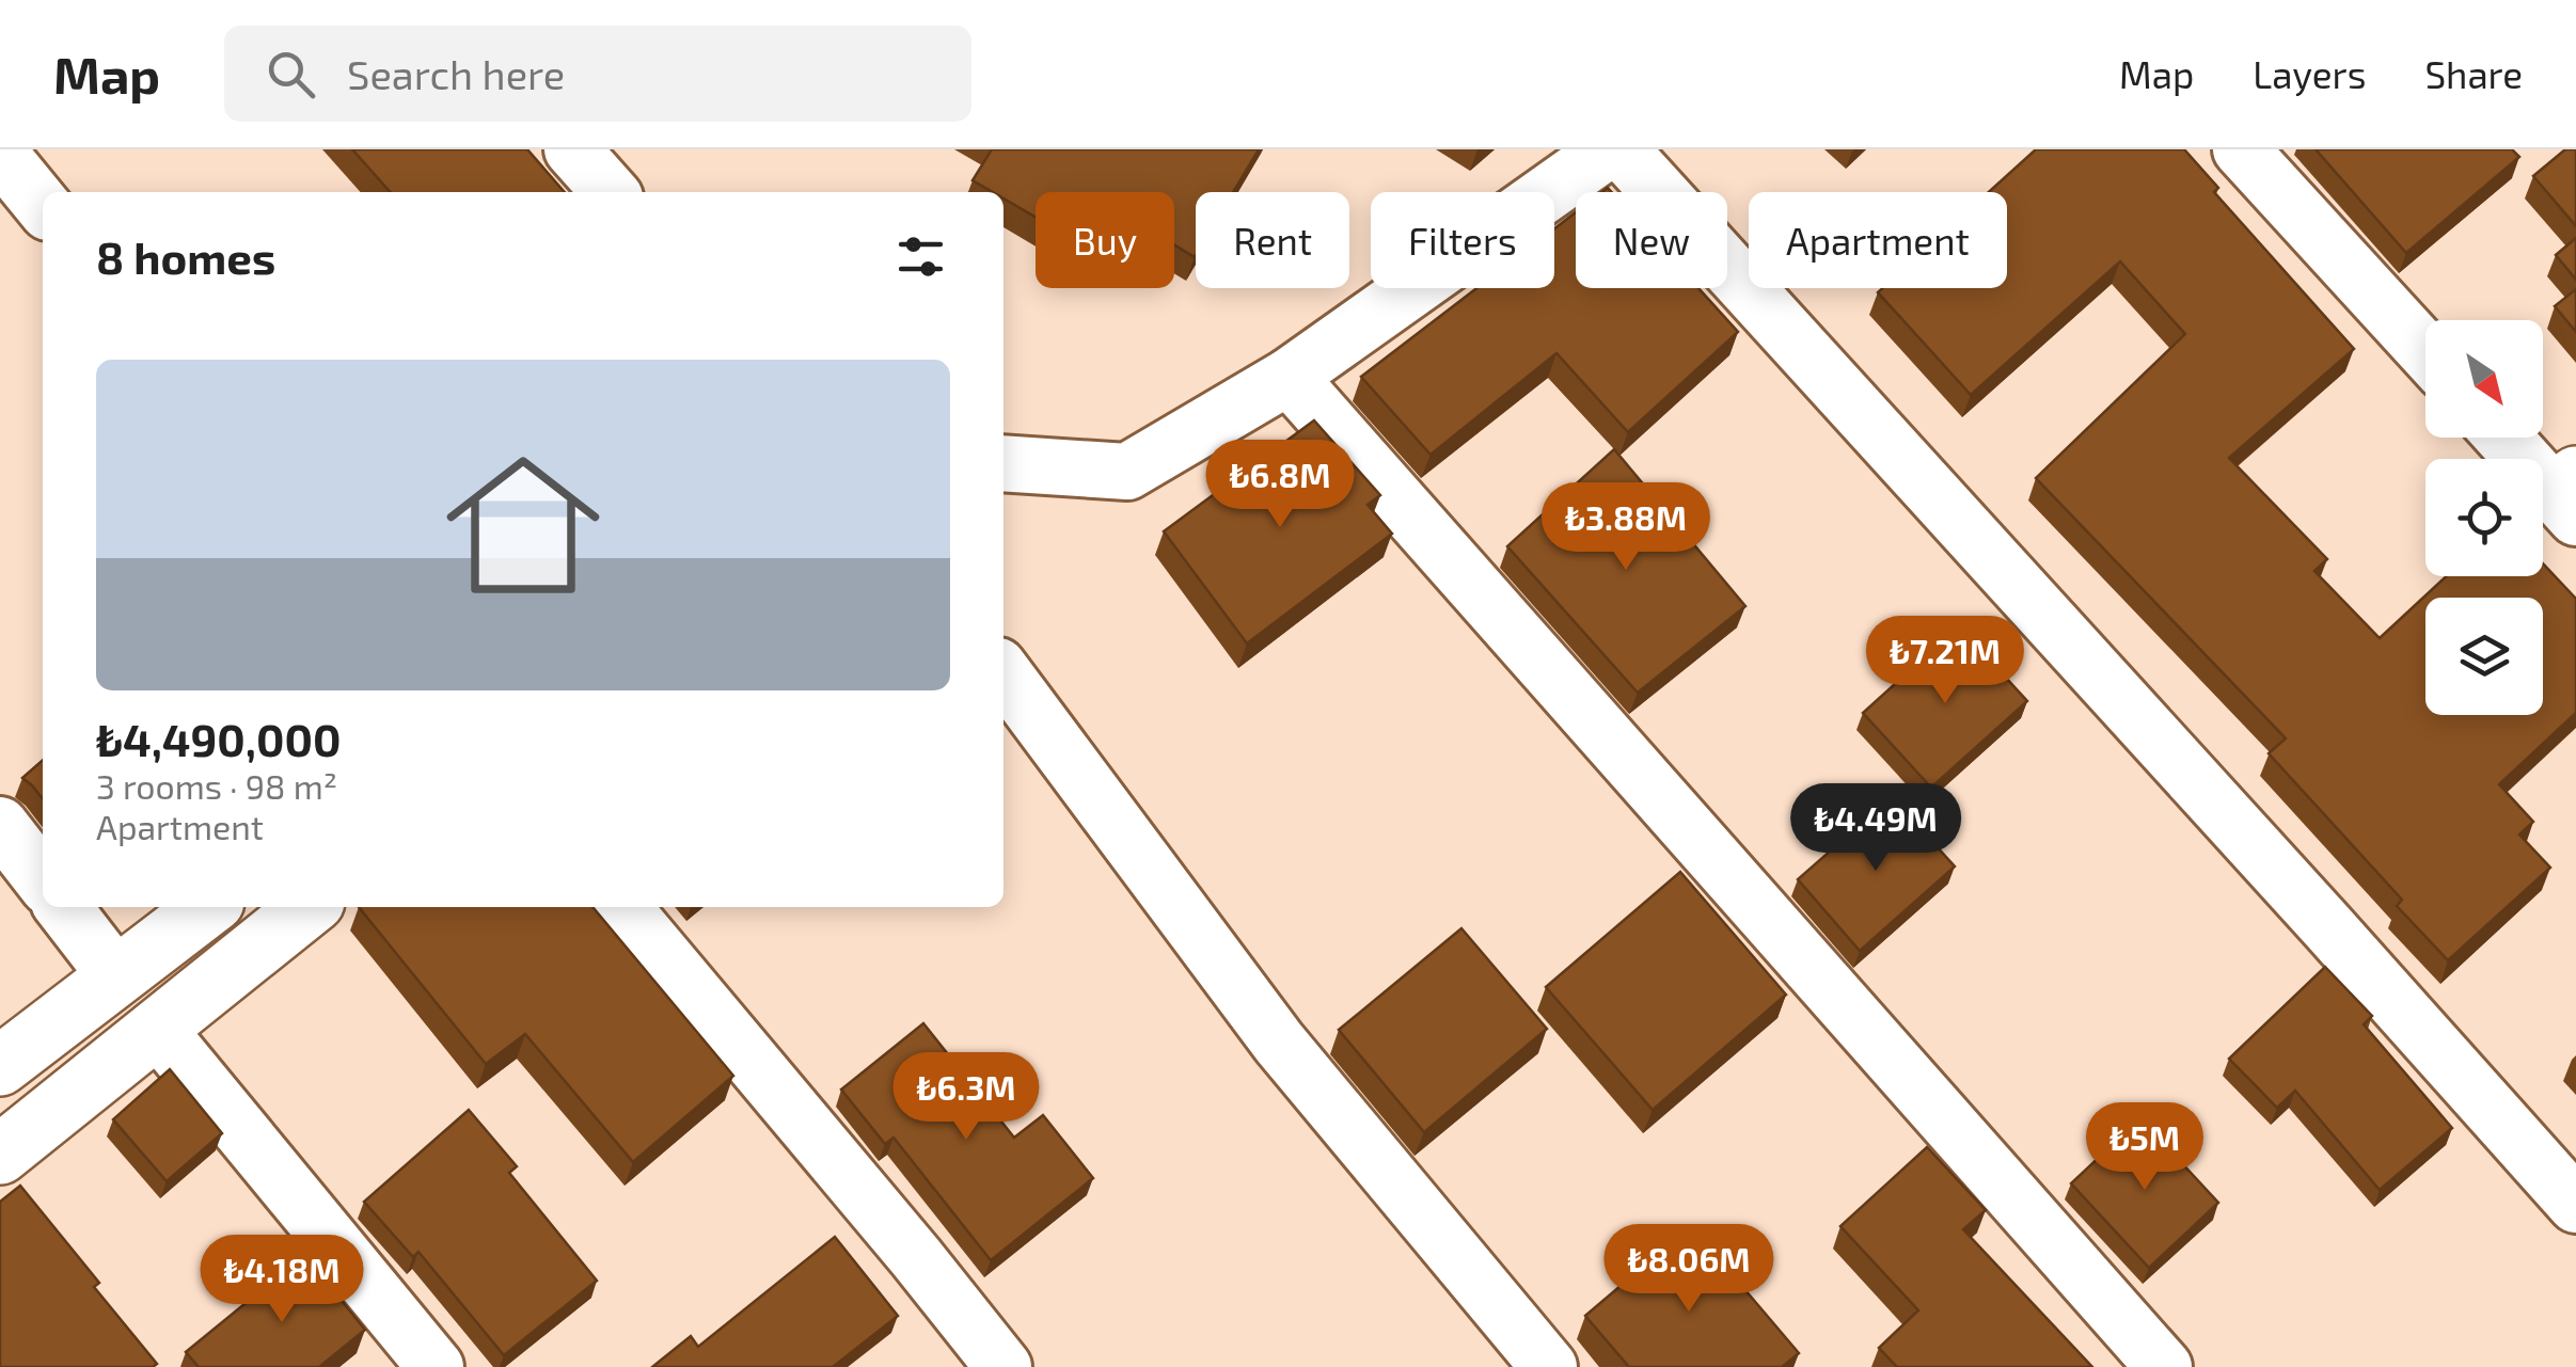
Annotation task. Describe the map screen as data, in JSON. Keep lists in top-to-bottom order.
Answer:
{
  "north": "bottom right",
  "page": {
    "header": "Map",
    "search": "Search here",
    "nav": ["Map", "Layers", "Share"],
    "chip": [
      "Buy",
      "Rent",
      "Filters",
      "New",
      "Apartment"
    ],
    "heading": "8 homes",
    "list": [
      {
        "name": "₺4,490,000",
        "note": "3 rooms · 98 m² · Apartment"
      }
    ],
    "price": [
      "₺6.8M",
      "₺3.88M",
      "₺7.21M",
      "₺4.49M",
      "₺6.3M",
      "₺5M",
      "₺8.06M",
      "₺4.18M"
    ]
  }
}
